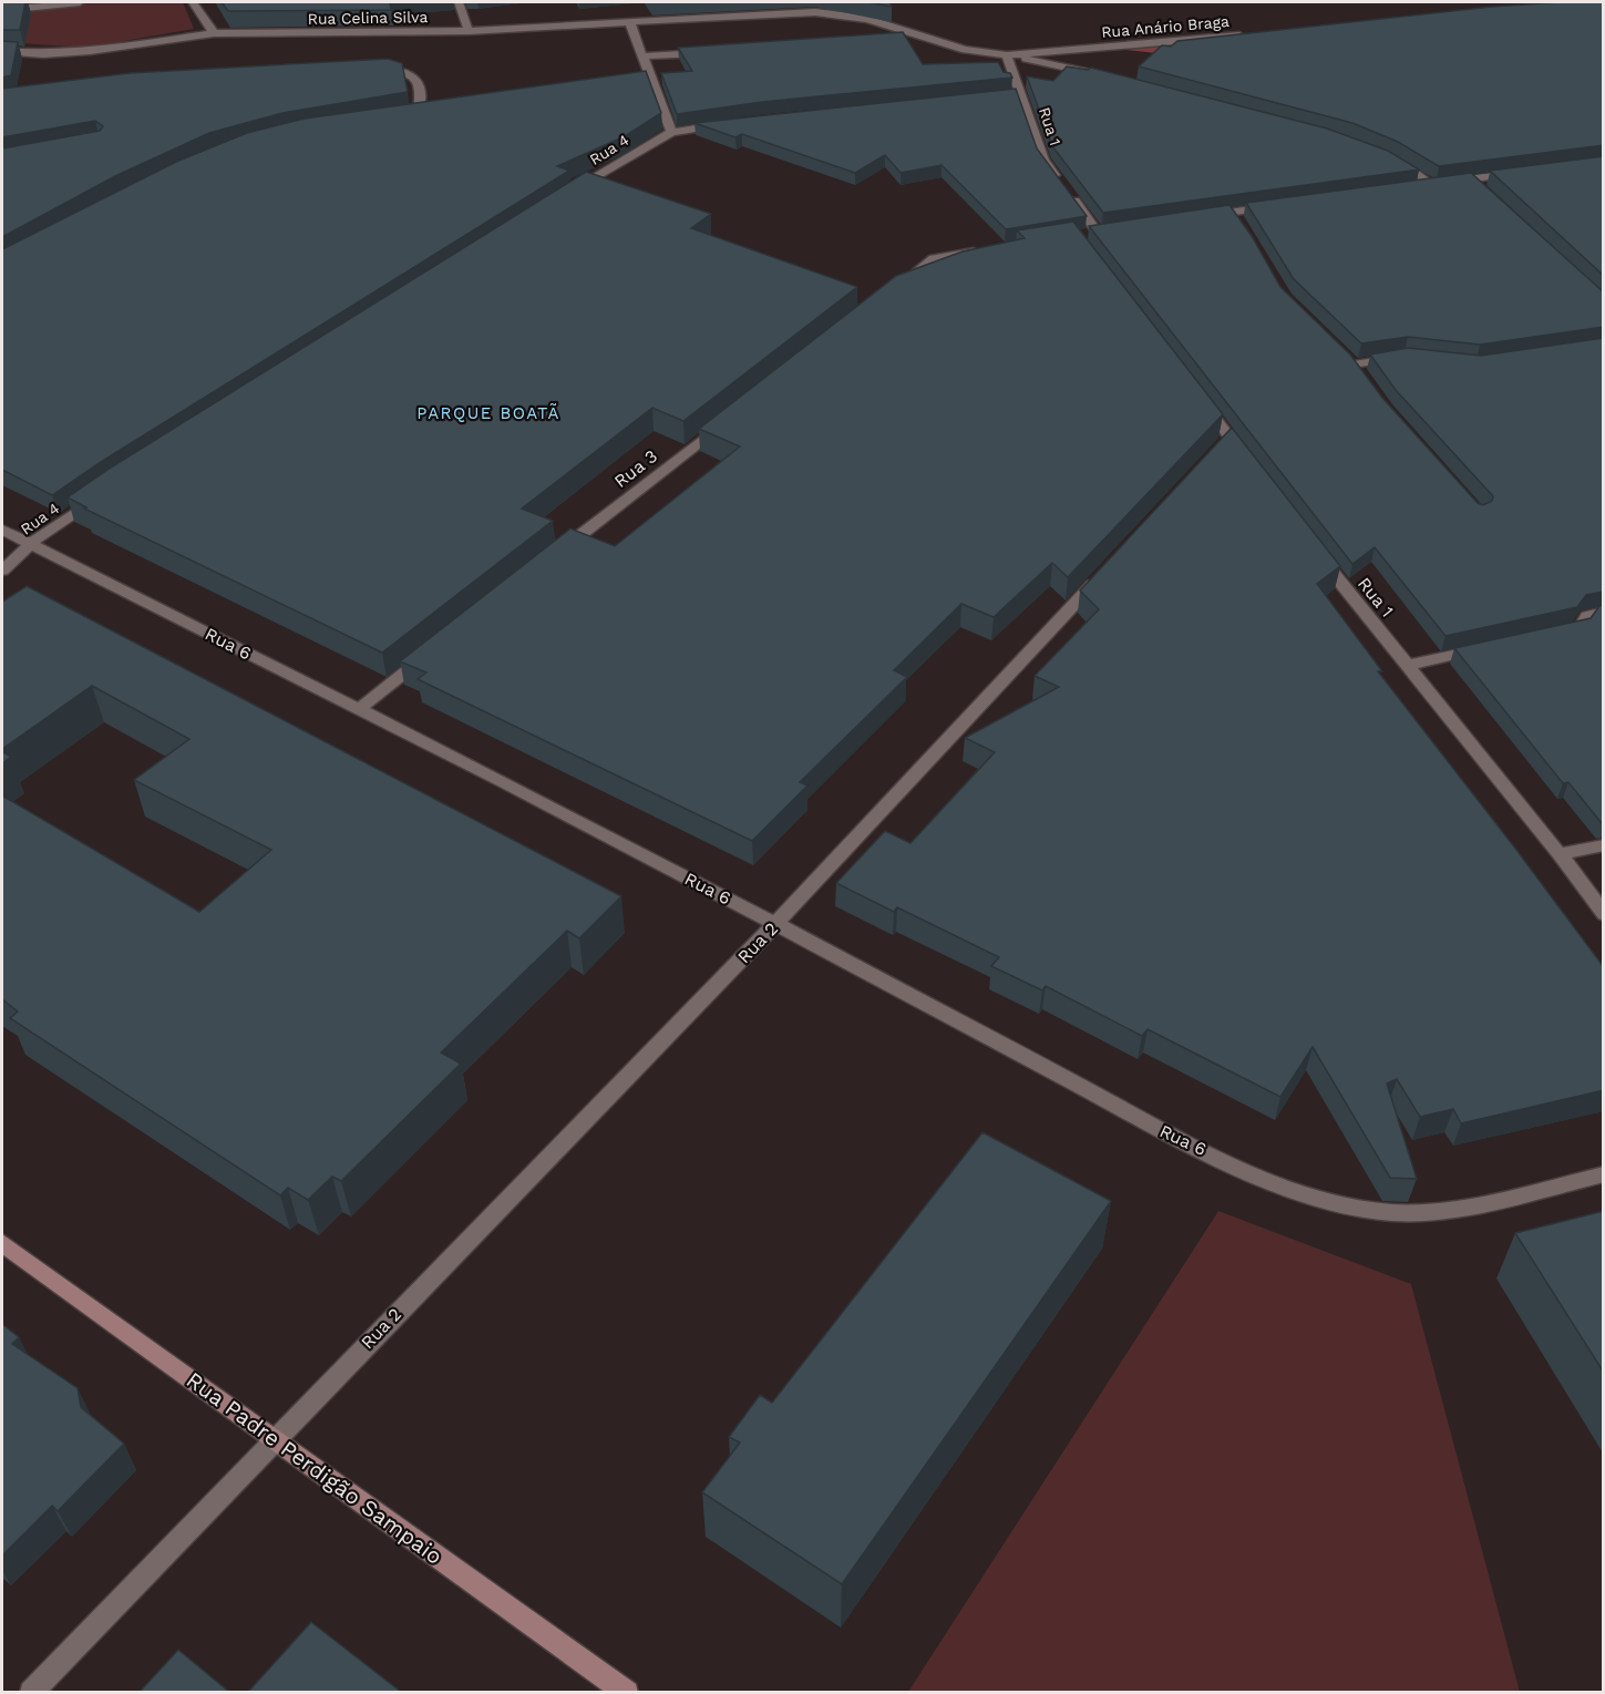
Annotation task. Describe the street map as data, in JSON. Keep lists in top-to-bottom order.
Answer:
{
  "streets": {
    "main road": ["Rua Padre Perdigão Sampaio"],
    "street": [
      "Rua Celina Silva",
      "Rua Anário Braga",
      "Rua 1",
      "Rua 4",
      "Rua 3",
      "Rua 6",
      "Rua 2"
    ]
  },
  "crossings": [
    ["Rua Celina Silva", "Rua Anário Braga"],
    ["Rua Anário Braga", "Rua 1"],
    ["Rua 4", "Rua 6"],
    ["Rua 6", "Rua 2"],
    ["Rua 2", "Rua Padre Perdigão Sampaio"]
  ],
  "districts": ["PARQUE BOATÃ"]
}
